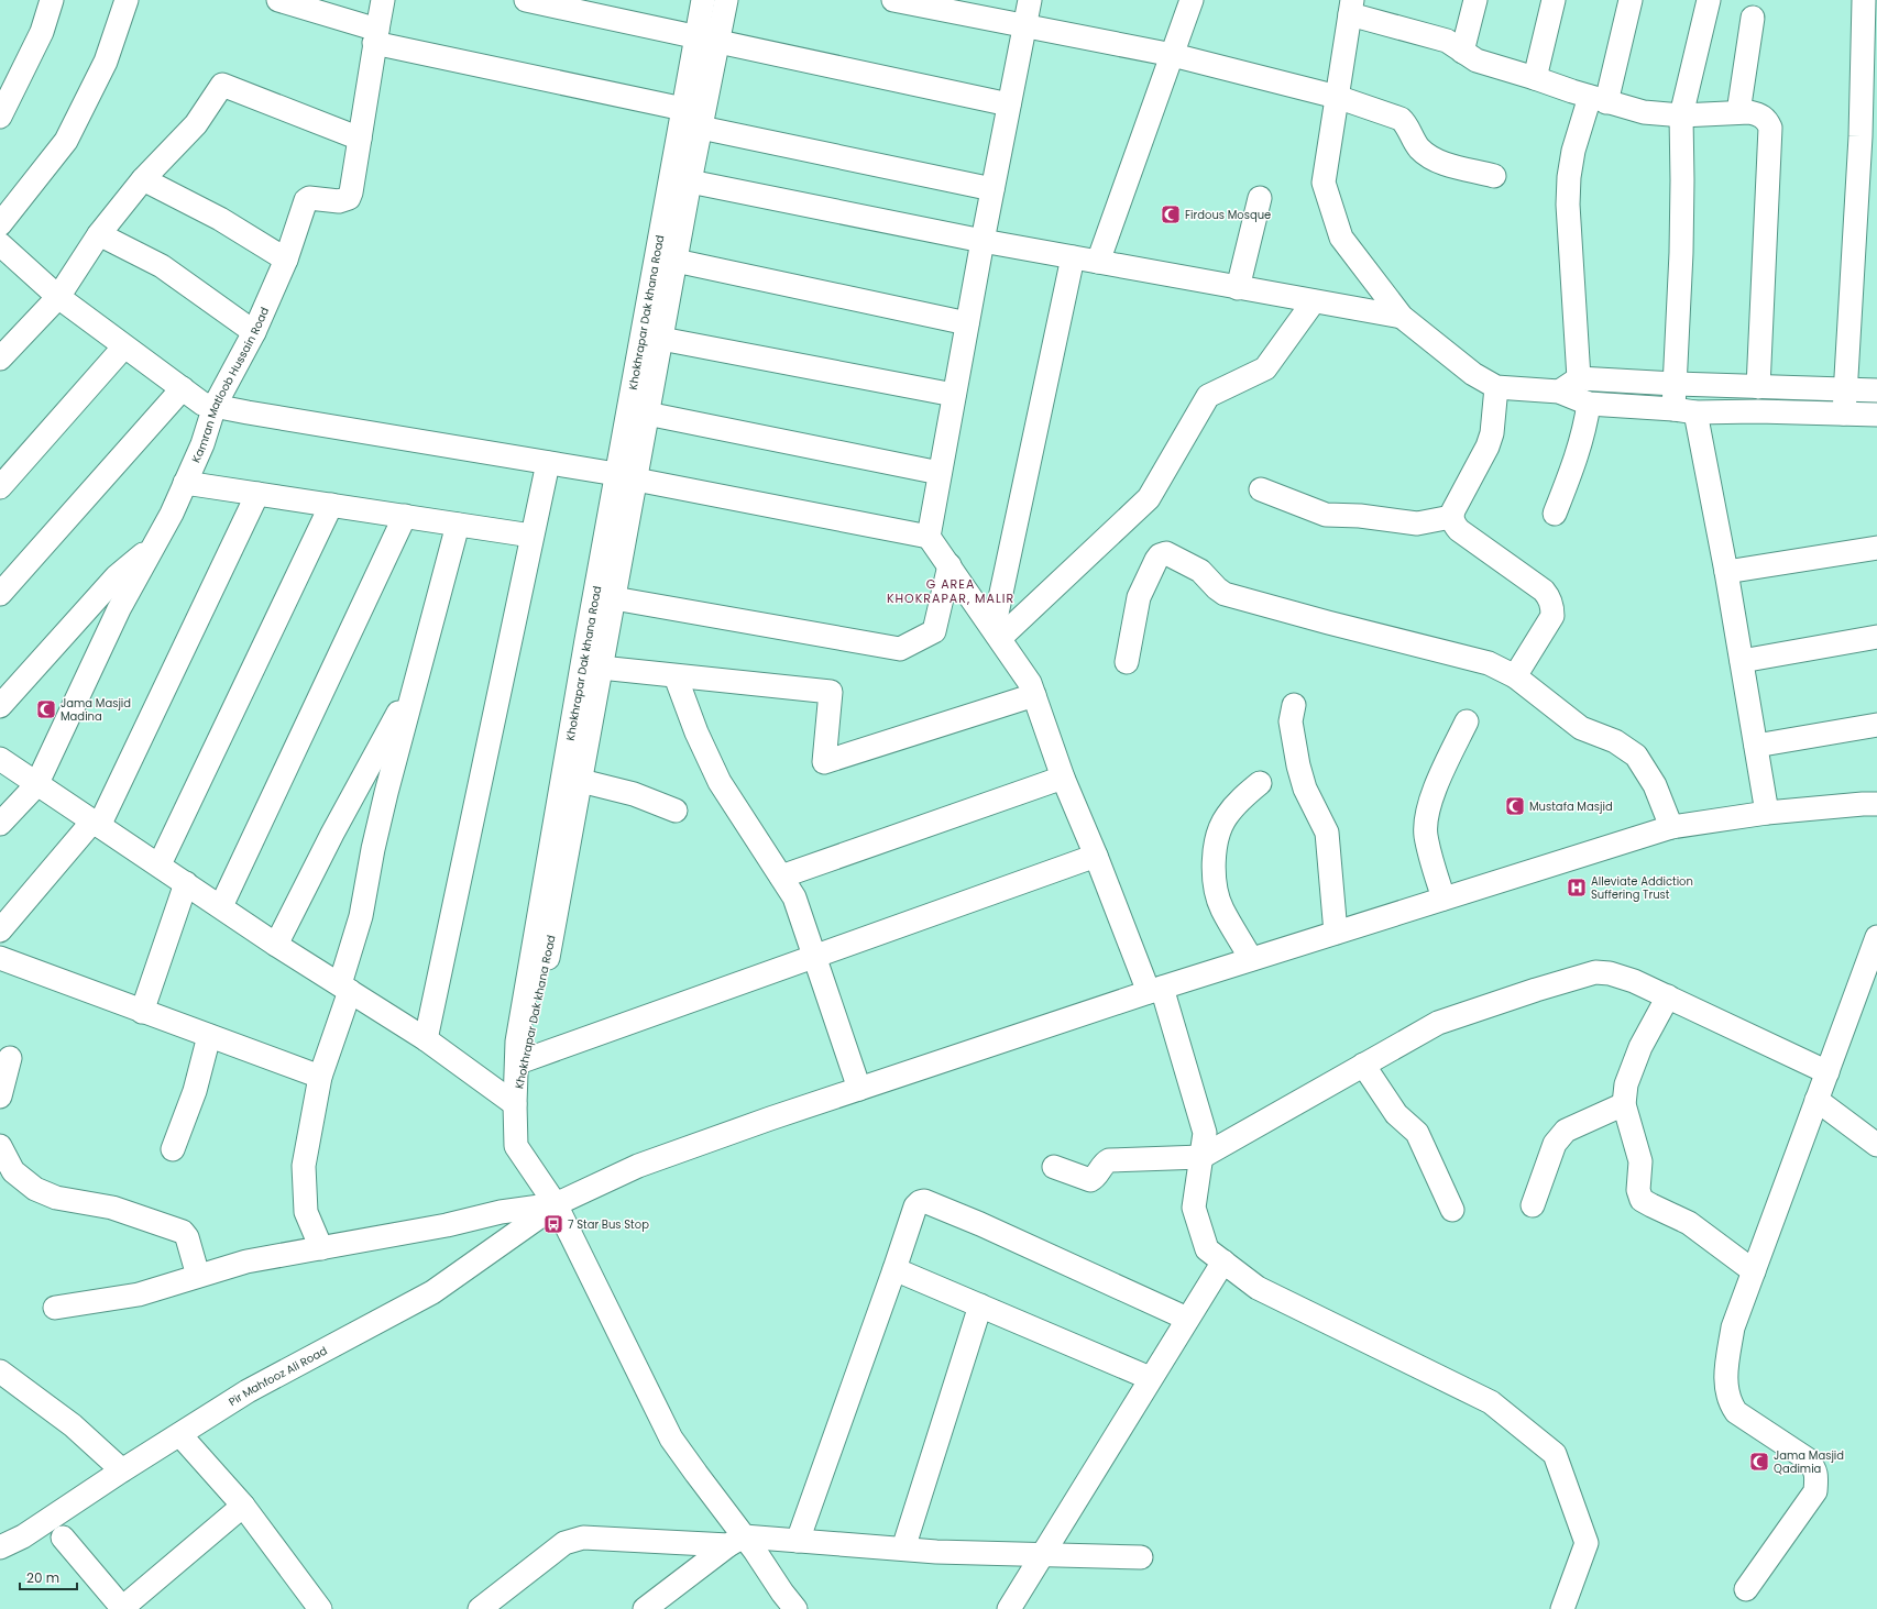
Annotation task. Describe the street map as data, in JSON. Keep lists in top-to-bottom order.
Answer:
{
  "streets": {
    "street": ["Khokhrapar Dak khana Road", "Kamran Matloob Hussain Road", "Pir Mahfooz Ali Road"]
  },
  "districts": ["G AREA KHOKRAPAR, MALIR"],
  "places": {
    "mosque": [
      "Firdous Mosque",
      "Jama Masjid Madina",
      "Mustafa Masjid",
      "Jama Masjid Qadimia"
    ],
    "hospital": ["Alleviate Addiction Suffering Trust"],
    "bus stop": ["7 Star Bus Stop"]
  },
  "scale_bar": "20 m"
}
